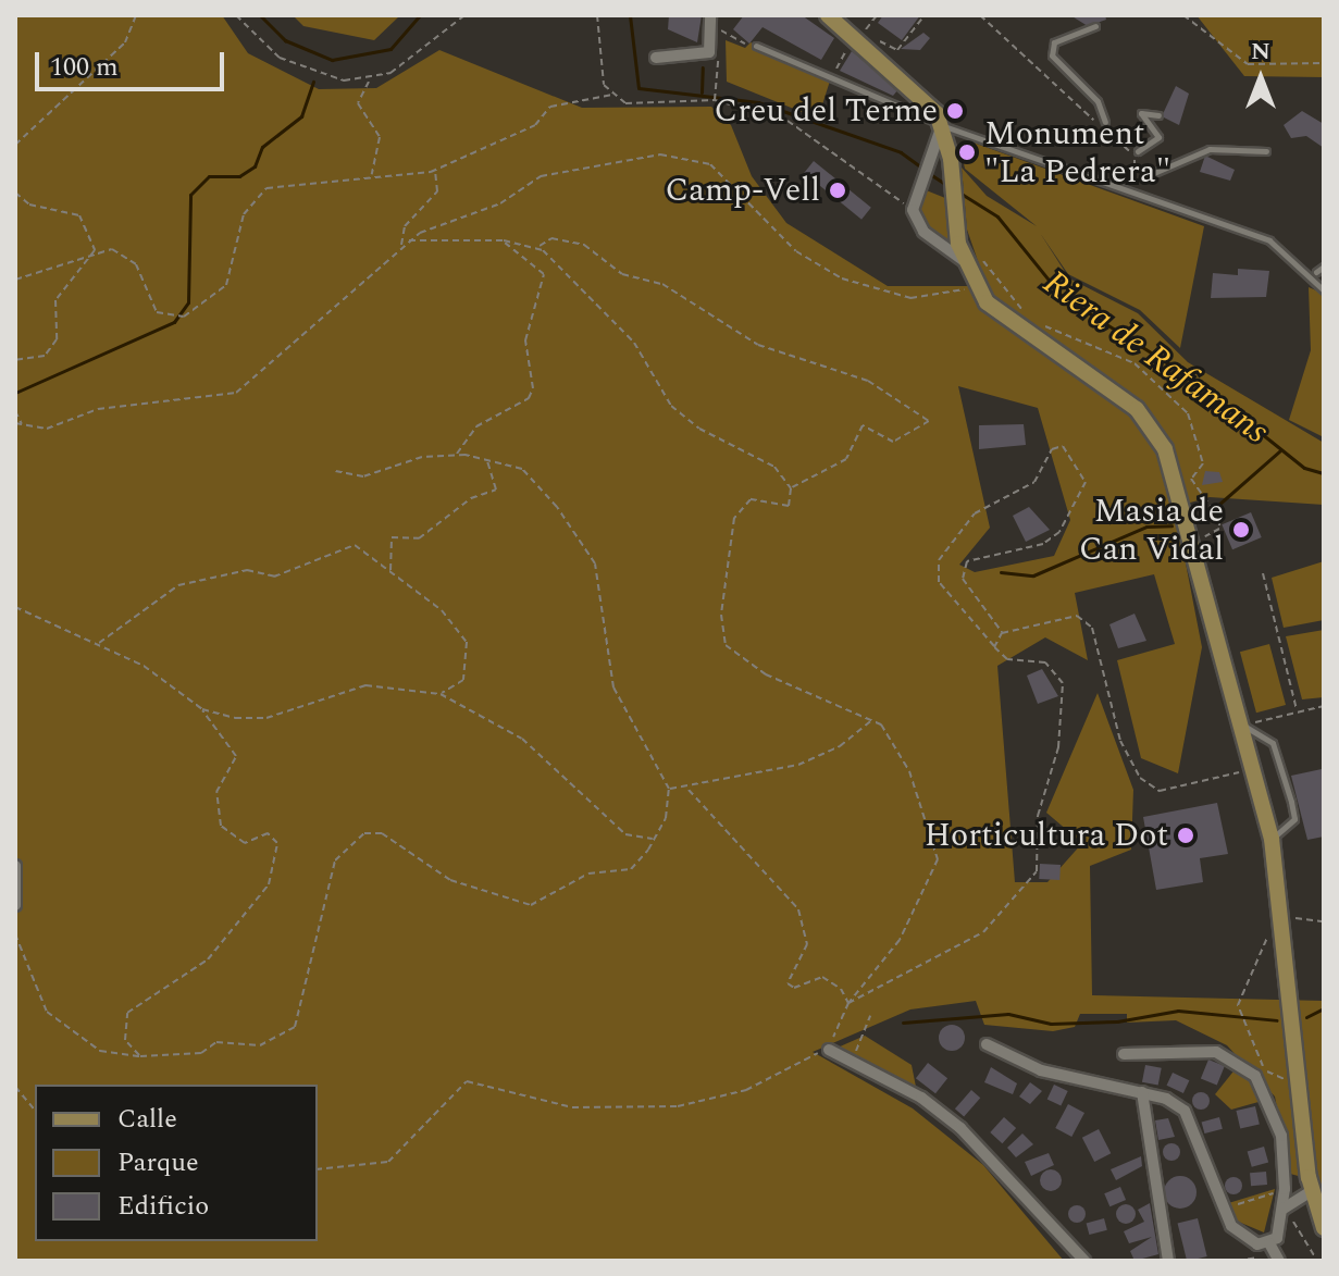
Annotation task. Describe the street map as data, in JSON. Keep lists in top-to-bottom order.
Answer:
{
  "water": ["Riera de Rafamans"],
  "places": [
    "Creu del Terme",
    "Monument \"La Pedrera\"",
    "Camp-Vell",
    "Masia de Can Vidal",
    "Horticultura Dot"
  ],
  "legend": ["Calle", "Parque", "Edificio"],
  "scale_bar": "100 m",
  "north": "top"
}
